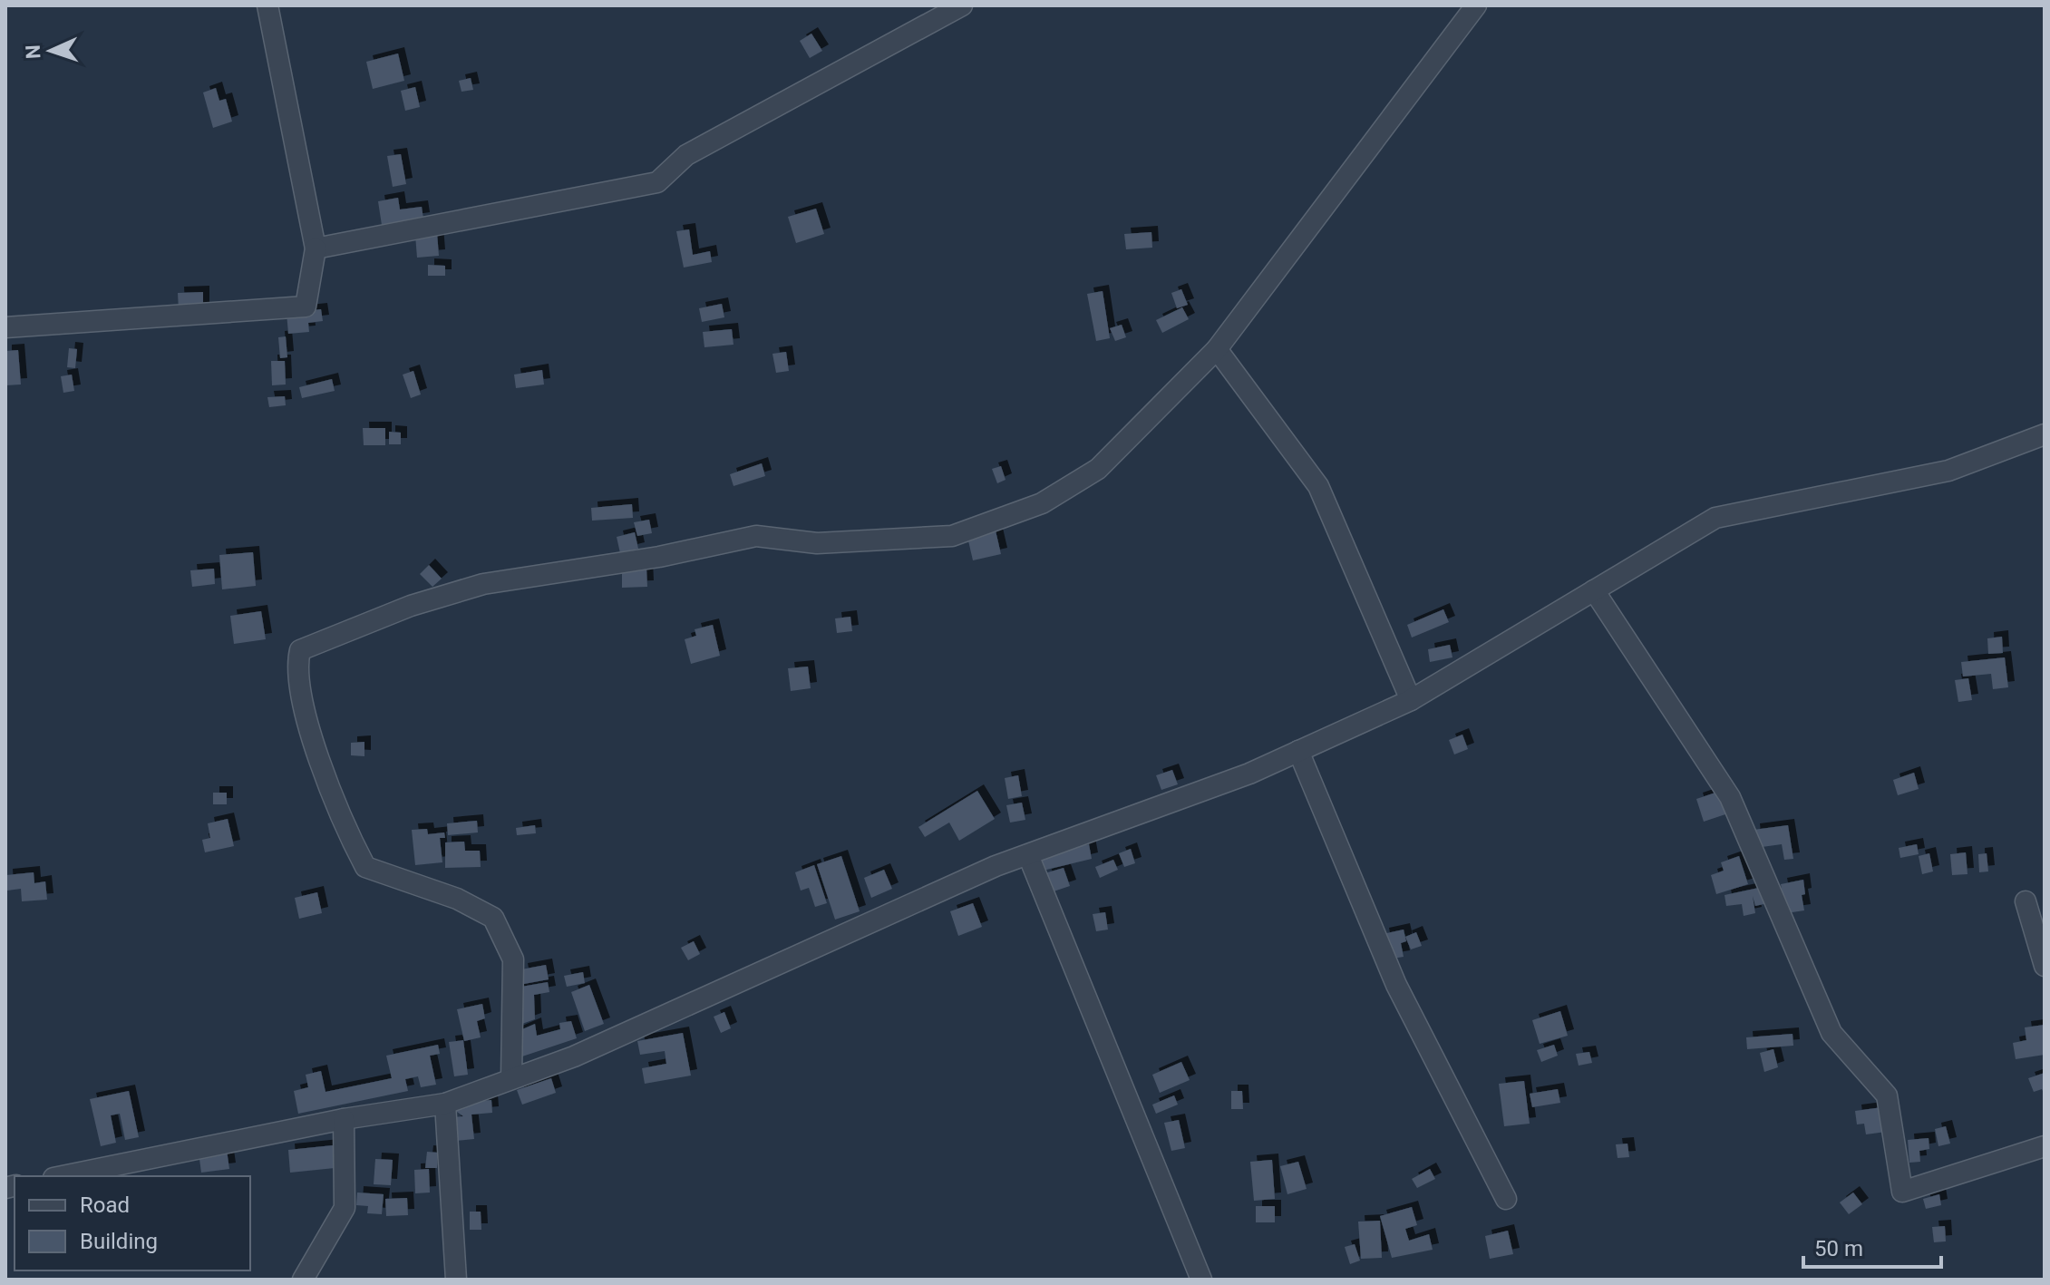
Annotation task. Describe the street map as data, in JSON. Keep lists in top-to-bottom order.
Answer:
{
  "legend": ["Road", "Building"],
  "scale_bar": "50 m",
  "north": "left"
}
